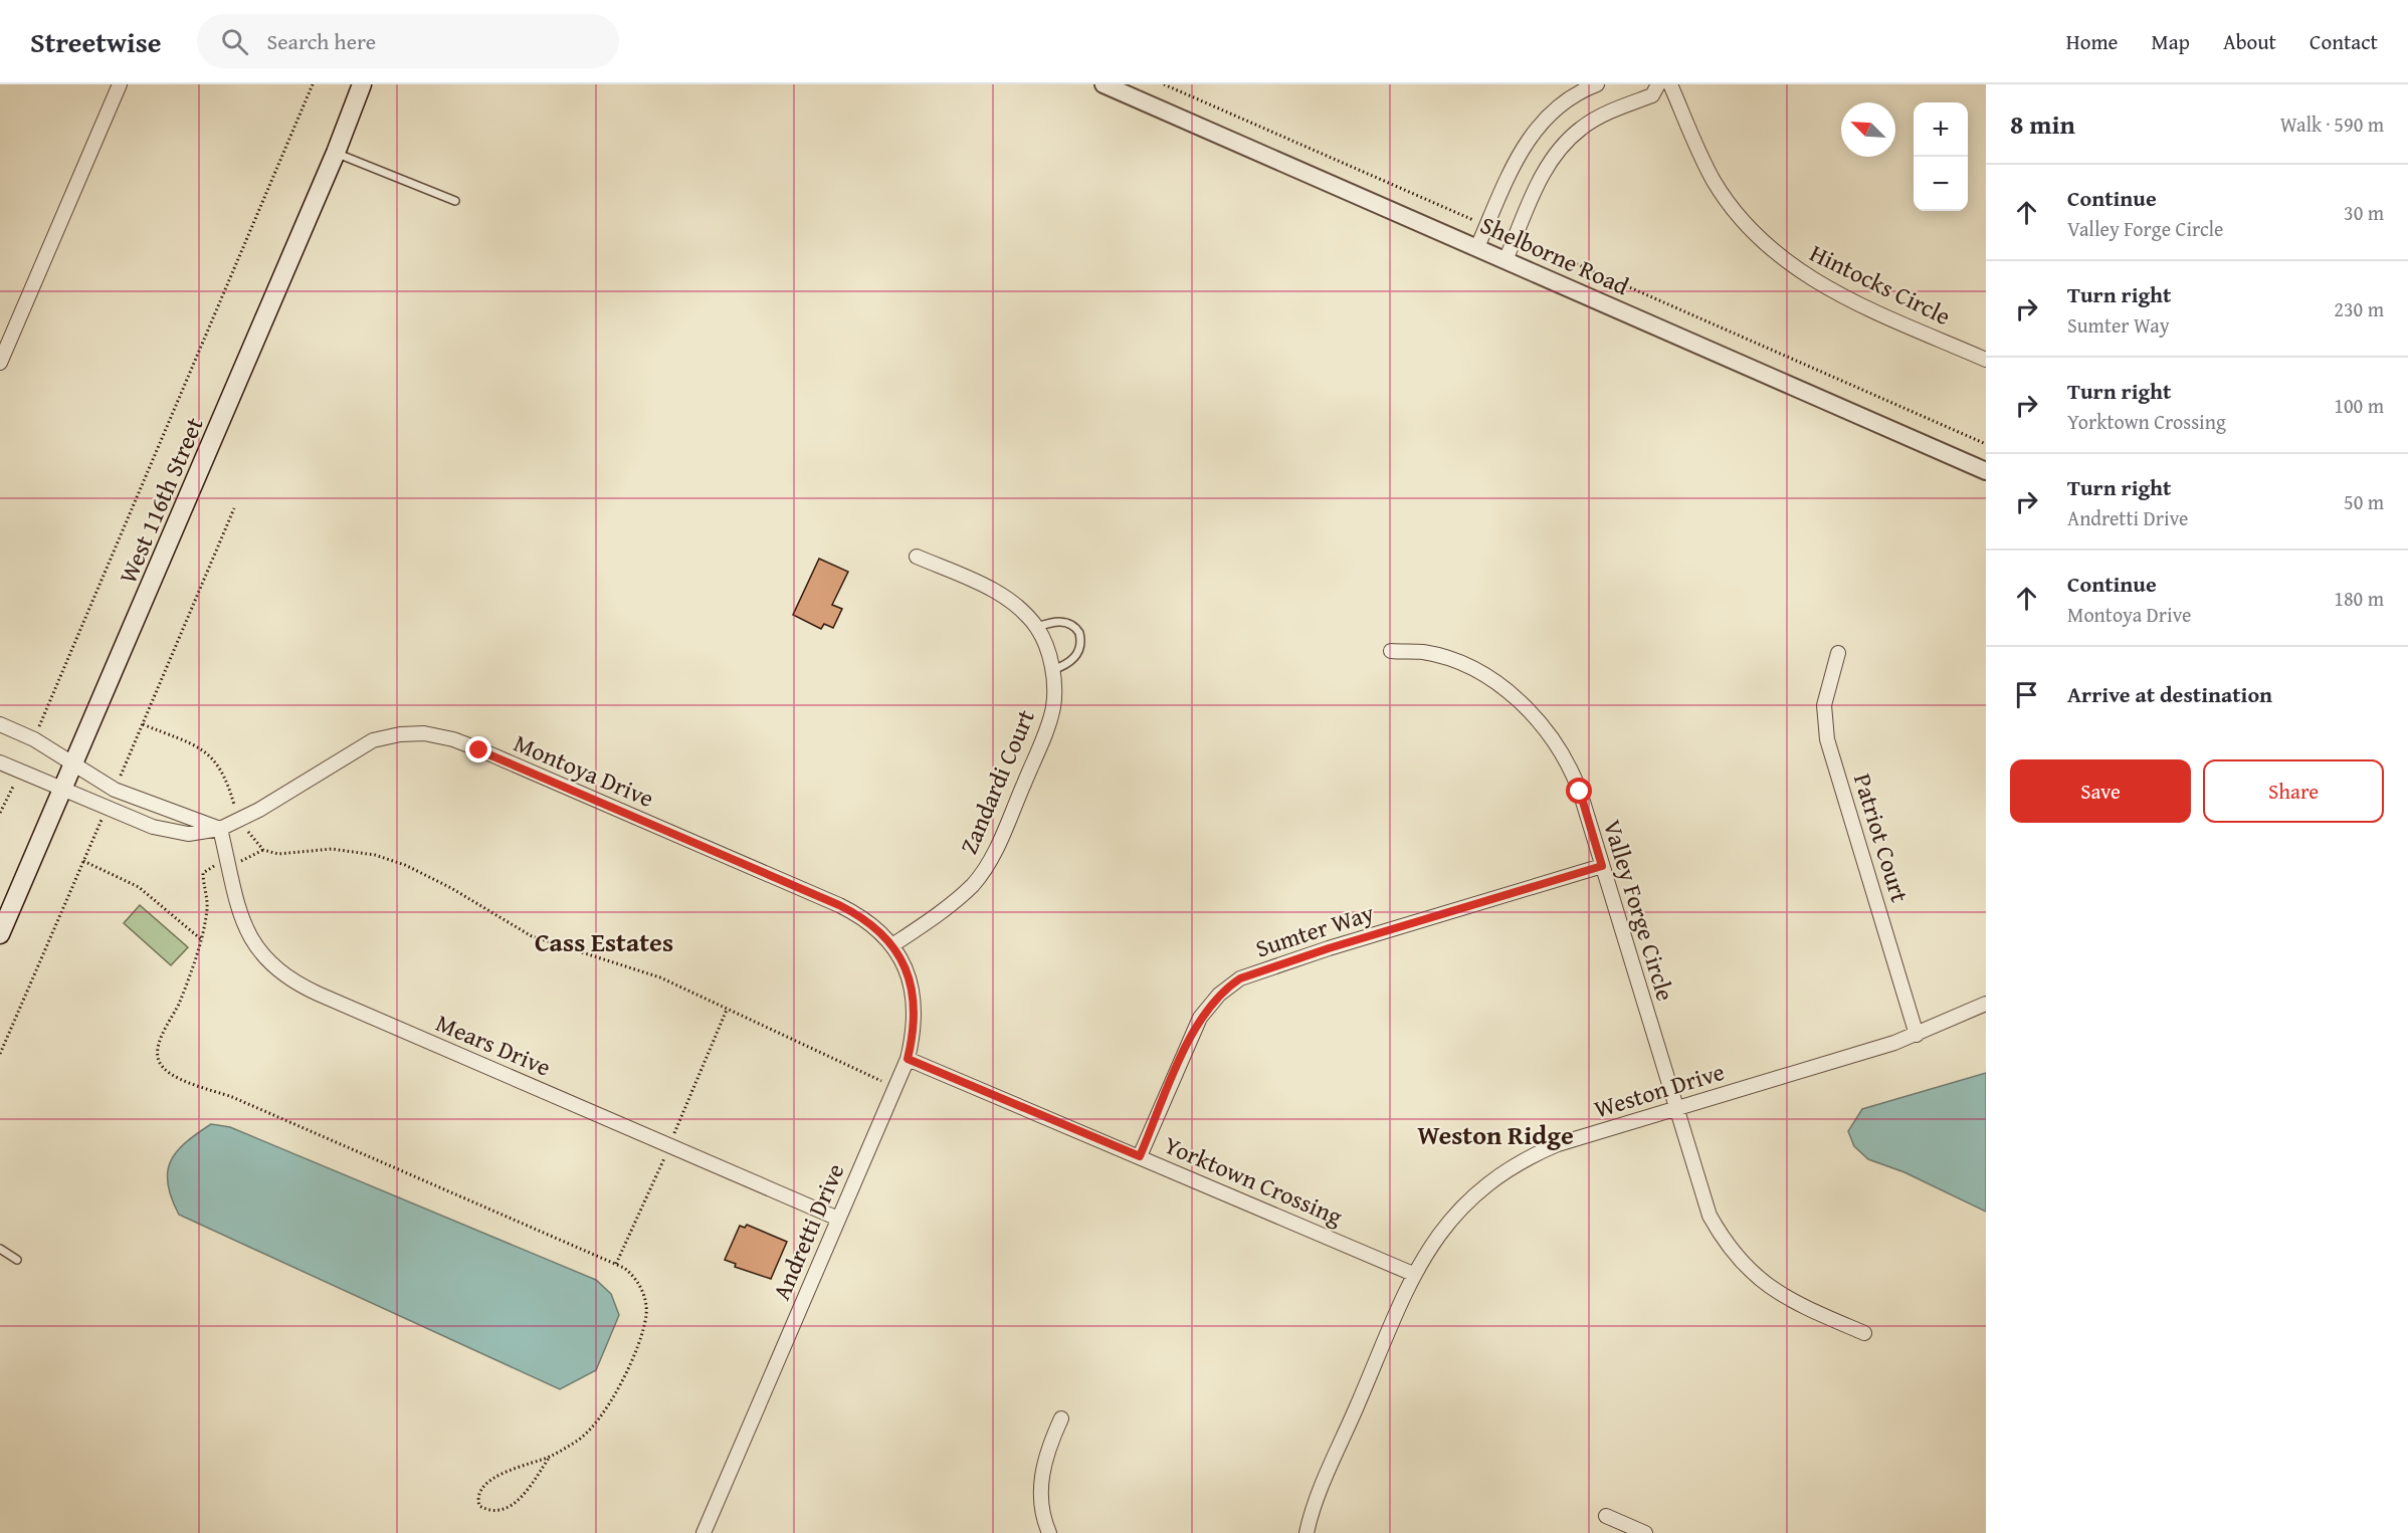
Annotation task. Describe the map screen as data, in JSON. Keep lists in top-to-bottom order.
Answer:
{
  "streets": {
    "main road": ["West 116th Street"],
    "street": [
      "Shelborne Road",
      "Hintocks Circle",
      "Montoya Drive",
      "Zandardi Court",
      "Patriot Court",
      "Valley Forge Circle",
      "Sumter Way",
      "Mears Drive",
      "Weston Drive",
      "Yorktown Crossing",
      "Andretti Drive"
    ]
  },
  "crossings": [
    ["West 116th Street", "Montoya Drive"],
    ["Montoya Drive", "Zandardi Court"],
    ["Montoya Drive", "Mears Drive"],
    ["Montoya Drive", "Andretti Drive"],
    ["Zandardi Court", "Andretti Drive"],
    ["Patriot Court", "Weston Drive"],
    ["Valley Forge Circle", "Sumter Way"],
    ["Valley Forge Circle", "Weston Drive"],
    ["Sumter Way", "Yorktown Crossing"],
    ["Mears Drive", "Andretti Drive"],
    ["Weston Drive", "Yorktown Crossing"],
    ["Yorktown Crossing", "Andretti Drive"]
  ],
  "districts": ["Cass Estates", "Weston Ridge"],
  "north": "top left",
  "page": {
    "header": "Streetwise",
    "search": "Search here",
    "nav": [
      "Home",
      "Map",
      "About",
      "Contact"
    ],
    "heading": ["8 min", "Walk · 590 m"],
    "map_buttons": ["+", "−"],
    "list": [
      ["Continue", "Valley Forge Circle", "30 m"],
      ["Turn right", "Sumter Way", "230 m"],
      ["Turn right", "Yorktown Crossing", "100 m"],
      ["Turn right", "Andretti Drive", "50 m"],
      ["Continue", "Montoya Drive", "180 m"],
      "Arrive at destination"
    ],
    "buttons": ["Save", "Share"]
  }
}
